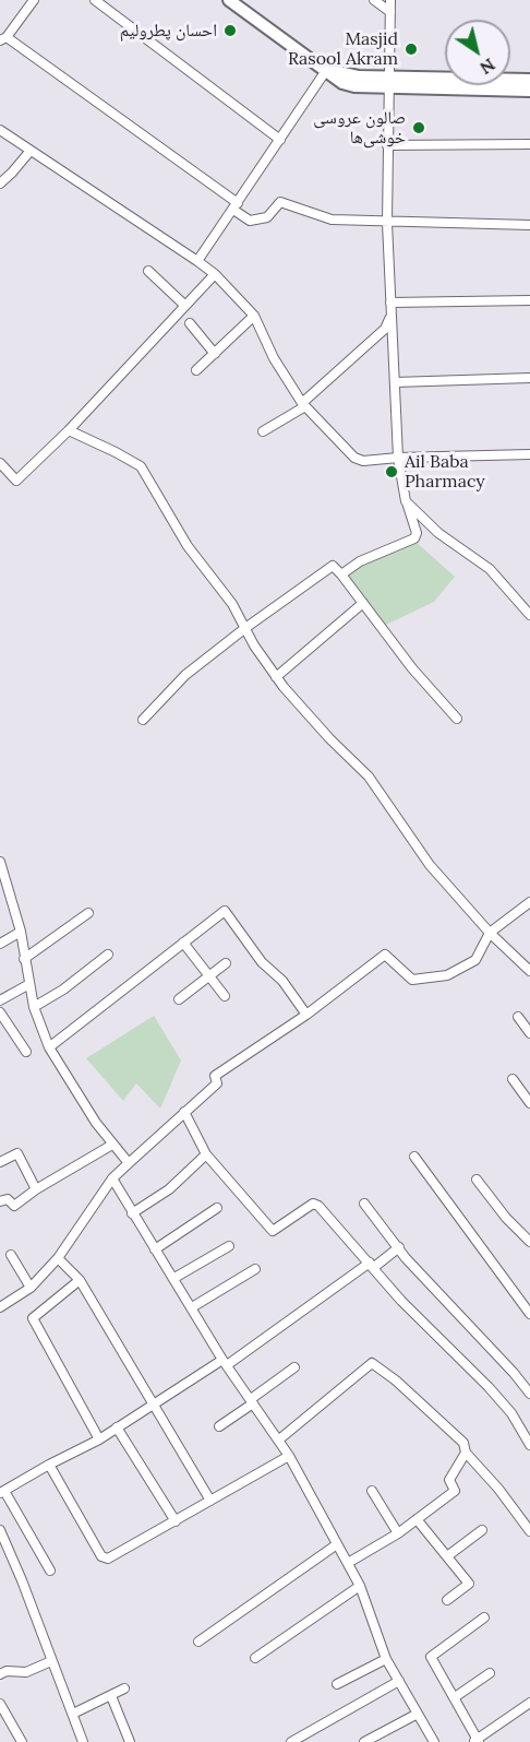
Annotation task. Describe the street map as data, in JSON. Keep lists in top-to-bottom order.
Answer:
{
  "places": [
    "احسان پطرولیم",
    "Masjid Rasool Akram",
    "صالون عروسی خوشی‌ها",
    "Ail Baba Pharmacy"
  ],
  "north": "bottom right"
}
